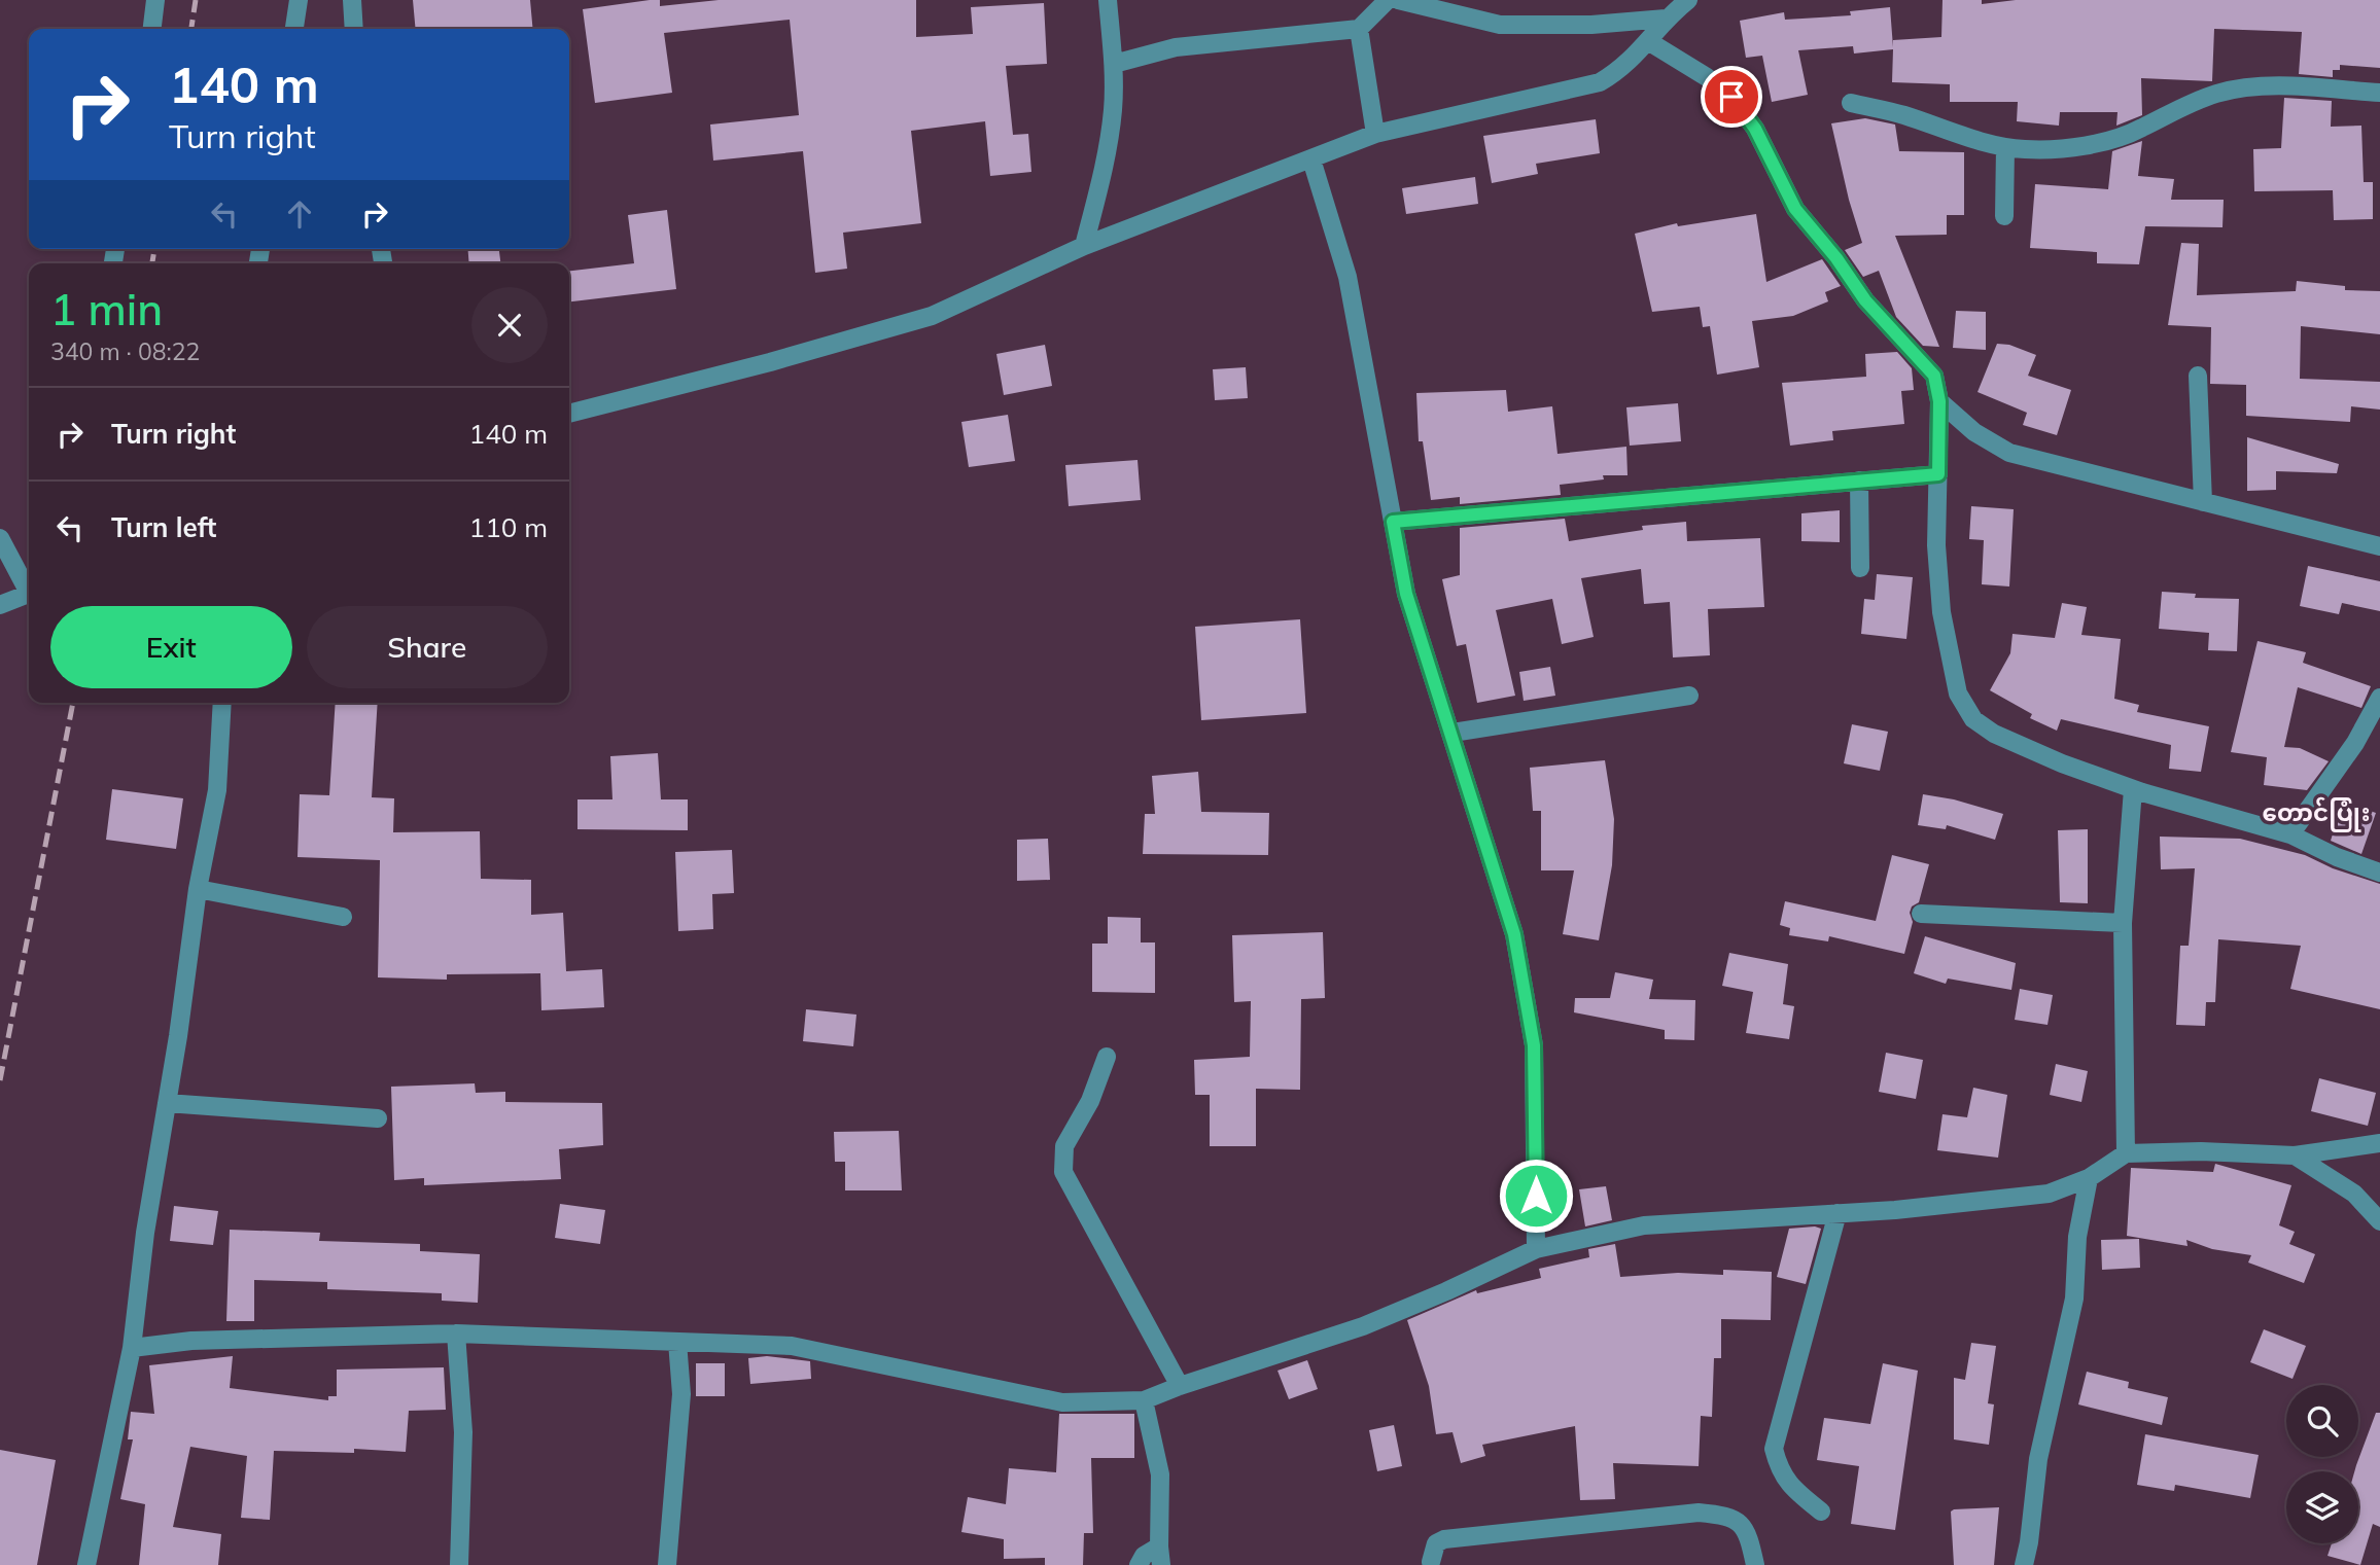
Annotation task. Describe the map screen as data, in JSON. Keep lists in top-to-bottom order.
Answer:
{
  "districts": ["တောင်ပြုံး"],
  "page": {
    "turn": ["140 m", "Turn right"],
    "heading": ["1 min", "340 m · 08:22"],
    "list": [
      {
        "name": "Turn right",
        "value": "140 m"
      },
      {
        "name": "Turn left",
        "value": "110 m"
      }
    ],
    "buttons": ["Exit", "Share"]
  }
}
